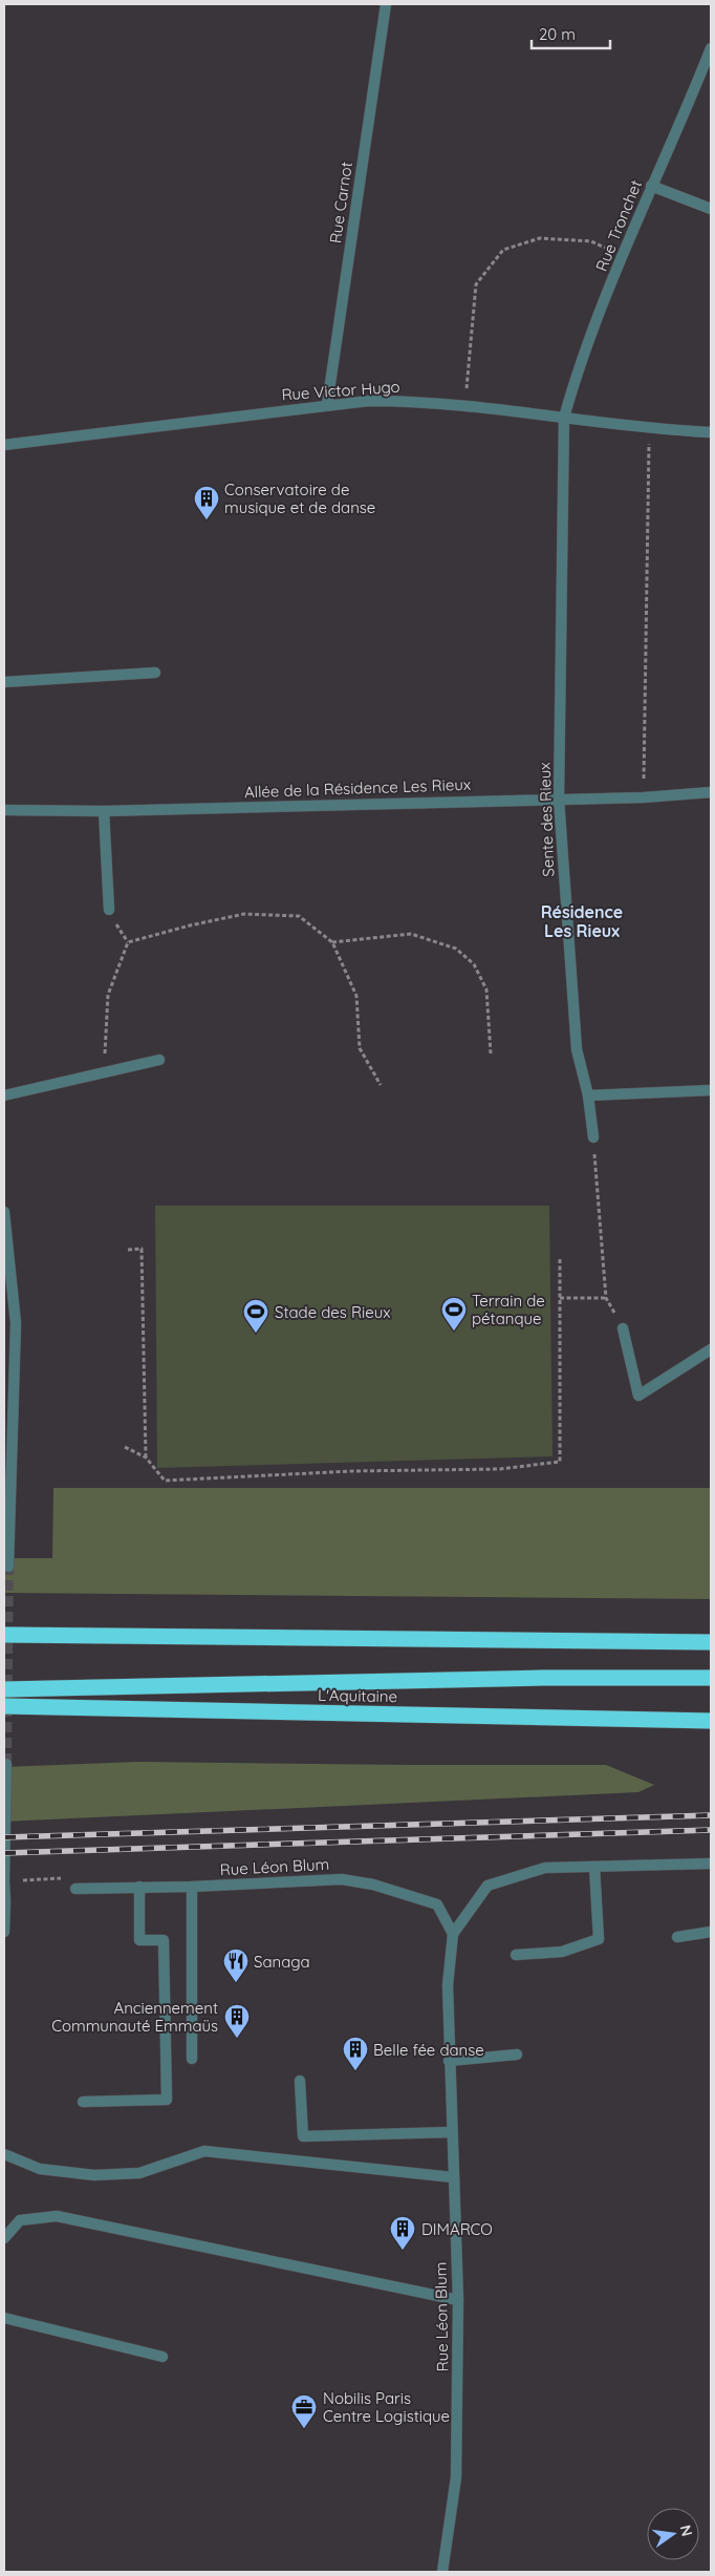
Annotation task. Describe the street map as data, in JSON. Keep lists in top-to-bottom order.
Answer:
{
  "streets": {
    "highway": ["L'Aquitaine"],
    "street": [
      "Rue Carnot",
      "Rue Tronchet",
      "Rue Victor Hugo",
      "Allée de la Résidence Les Rieux",
      "Sente des Rieux",
      "Rue Léon Blum"
    ]
  },
  "crossings": [
    ["Rue Carnot", "Rue Victor Hugo"],
    ["Rue Tronchet", "Rue Victor Hugo"],
    ["Rue Tronchet", "Sente des Rieux"],
    ["Rue Victor Hugo", "Sente des Rieux"],
    ["Allée de la Résidence Les Rieux", "Sente des Rieux"]
  ],
  "districts": ["Résidence Les Rieux"],
  "places": {
    "building": [
      "Conservatoire de musique et de danse",
      "Anciennement Communauté Emmaüs",
      "Belle fée danse",
      "DIMARCO"
    ],
    "sports": ["Terrain de pétanque", "Stade des Rieux"],
    "restaurant": ["Sanaga"],
    "office": ["Nobilis Paris Centre Logistique"]
  },
  "scale_bar": "20 m",
  "north": "right"
}
